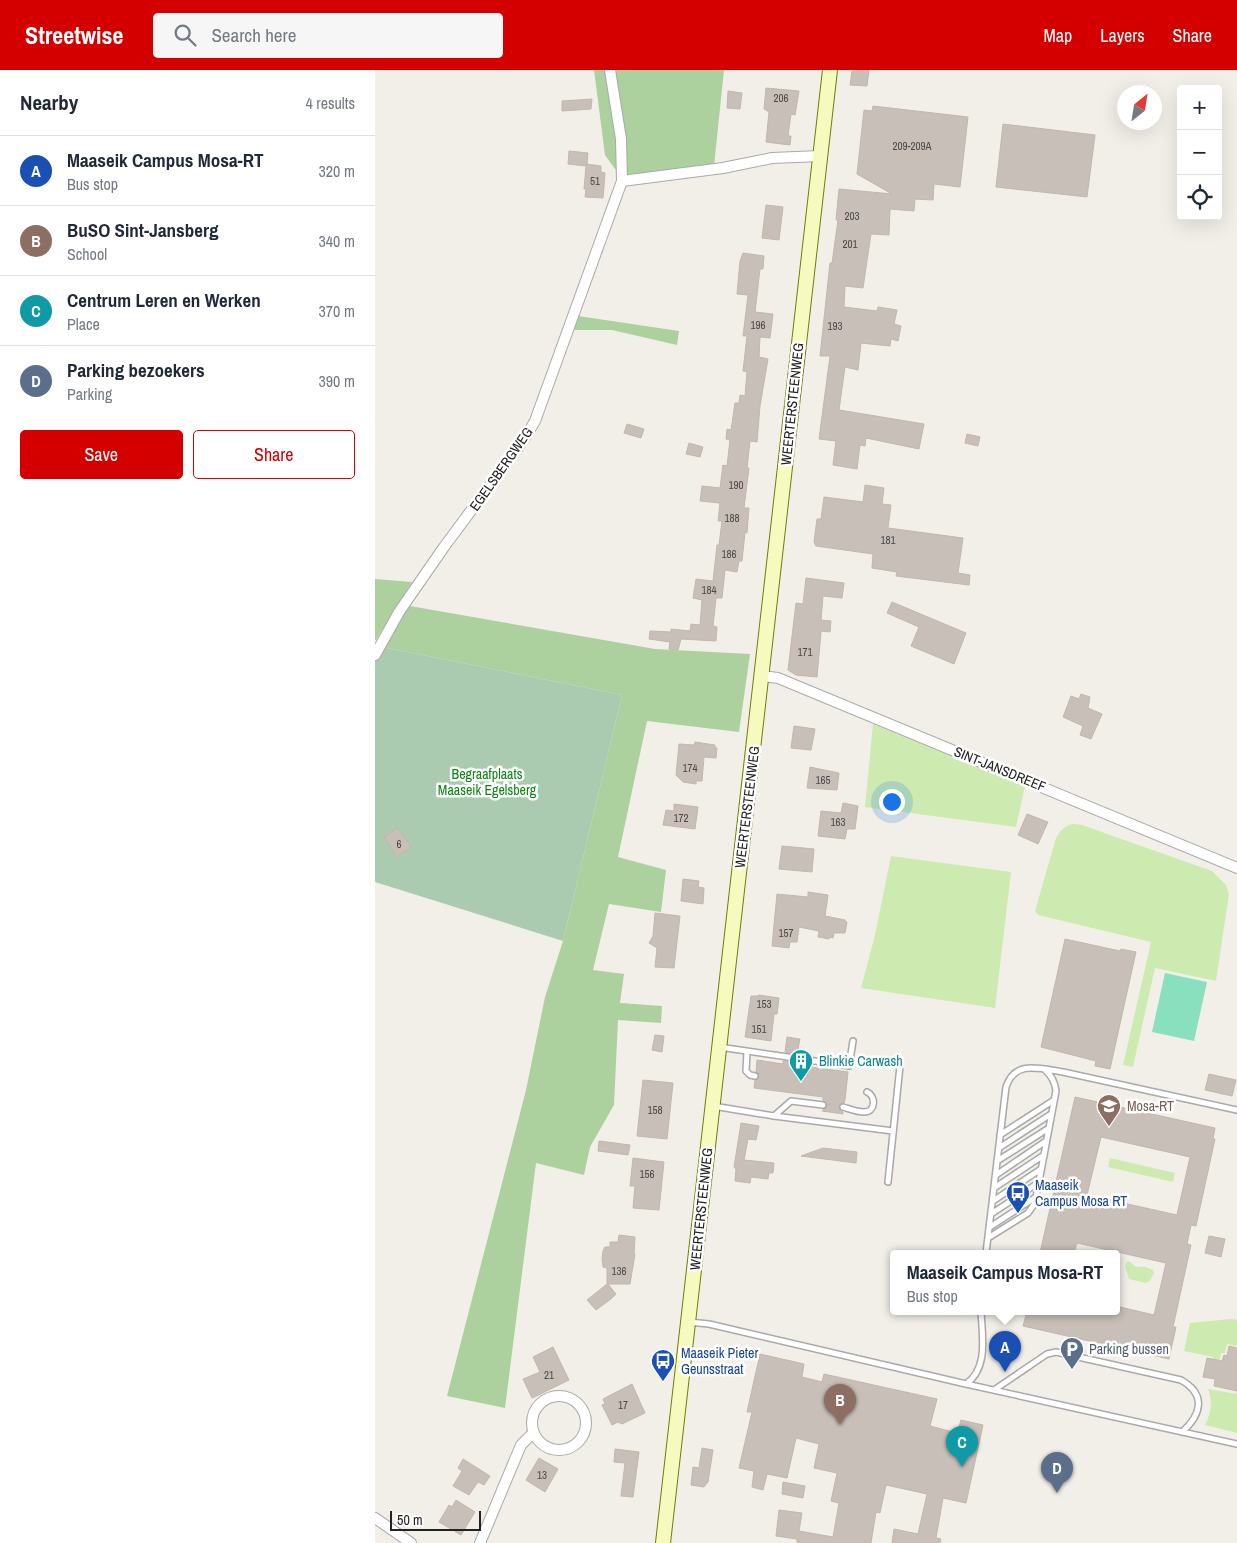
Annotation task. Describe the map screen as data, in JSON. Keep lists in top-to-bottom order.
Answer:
{
  "streets": {
    "main road": ["WEERTERSTEENWEG"],
    "street": ["EGELSBERGWEG", "SINT-JANSDREEF"]
  },
  "crossings": [
    ["WEERTERSTEENWEG", "SINT-JANSDREEF"]
  ],
  "parks": ["Begraafplaats Maaseik Egelsberg"],
  "places": {
    "building": ["Blinkie Carwash"],
    "school or university": ["Mosa-RT"],
    "bus stop": ["Maaseik Campus Mosa RT", "Maaseik Pieter Geunsstraat"],
    "parking": ["Parking bussen"]
  },
  "house_numbers": [
    "206",
    "209-209A",
    "51",
    "203",
    "201",
    "196",
    "193",
    "190",
    "188",
    "181",
    "186",
    "184",
    "171",
    "174",
    "165",
    "172",
    "163",
    "6",
    "157",
    "153",
    "151",
    "158",
    "156",
    "136",
    "21",
    "17",
    "13"
  ],
  "scale_bar": "50 m",
  "north": "top right",
  "page": {
    "header": "Streetwise",
    "search": "Search here",
    "nav": ["Map", "Layers", "Share"],
    "heading": ["Nearby", "4 results"],
    "map_buttons": ["+", "−"],
    "list": [
      {
        "mark": "A",
        "name": "Maaseik Campus Mosa-RT",
        "note": "Bus stop",
        "value": "320 m"
      },
      {
        "mark": "B",
        "name": "BuSO Sint-Jansberg",
        "note": "School",
        "value": "340 m"
      },
      {
        "mark": "C",
        "name": "Centrum Leren en Werken",
        "note": "Place",
        "value": "370 m"
      },
      {
        "mark": "D",
        "name": "Parking bezoekers",
        "note": "Parking",
        "value": "390 m"
      }
    ],
    "buttons": ["Save", "Share"],
    "popup": ["Maaseik Campus Mosa-RT", "Bus stop"],
    "pins": [
      "A",
      "B",
      "C",
      "D"
    ],
    "scale": "50 m"
  }
}
